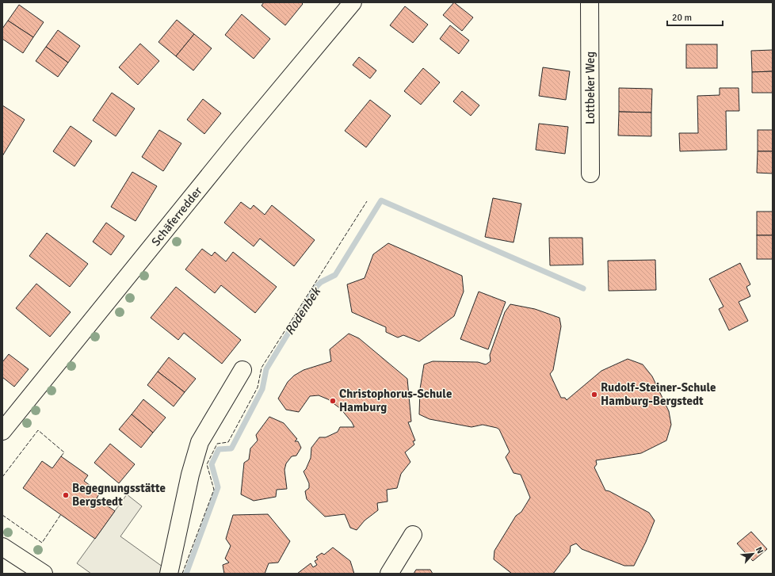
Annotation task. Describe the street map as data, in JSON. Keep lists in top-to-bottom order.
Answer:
{
  "streets": {
    "street": ["Lottbeker Weg", "Schäferredder"]
  },
  "water": ["Rodenbek"],
  "places": ["Rudolf-Steiner-Schule Hamburg-Bergstedt", "Christophorus-Schule Hamburg", "Begegnungsstätte Bergstedt"],
  "scale_bar": "20 m",
  "north": "top right"
}
